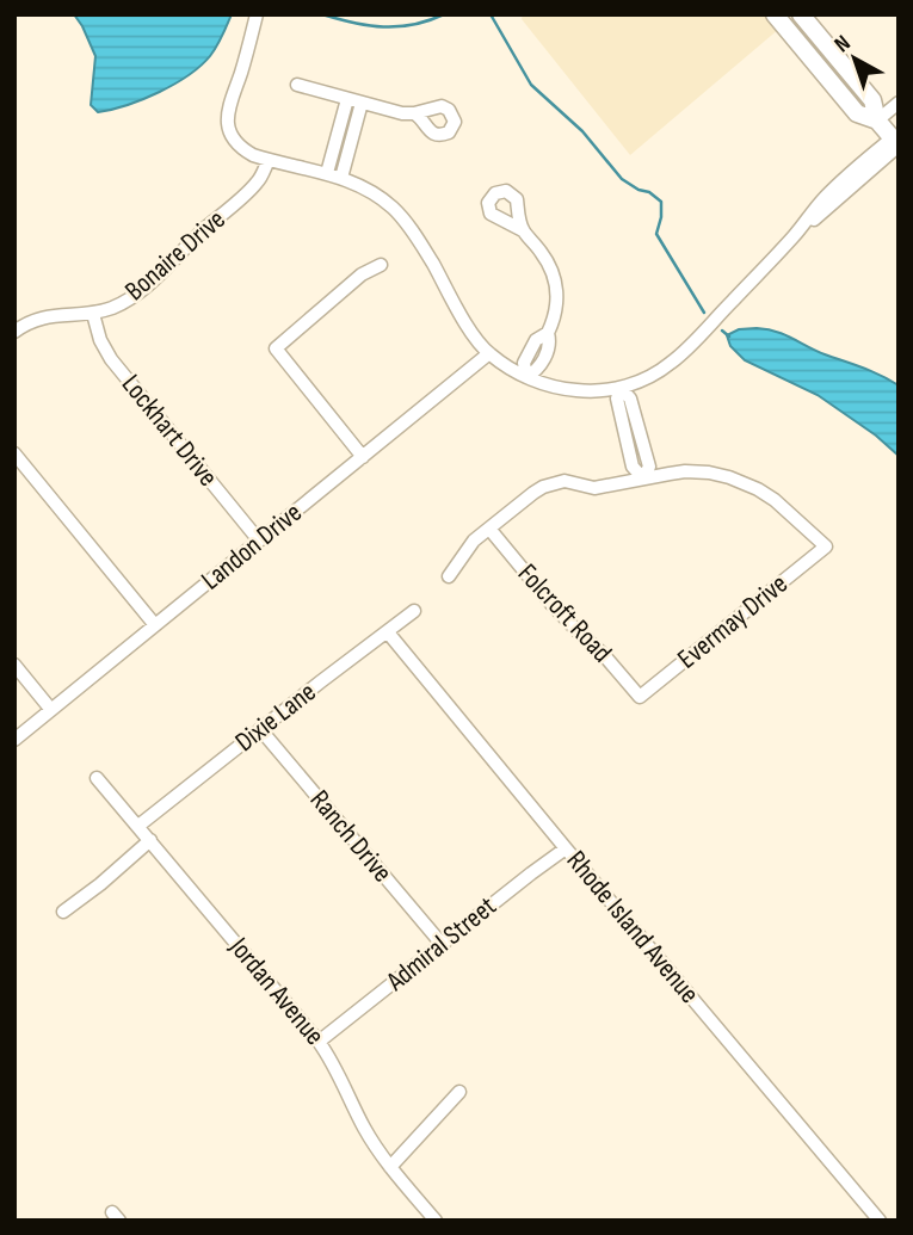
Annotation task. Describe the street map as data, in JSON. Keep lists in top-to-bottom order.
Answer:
{
  "streets": {
    "street": [
      "Bonaire Drive",
      "Lockhart Drive",
      "Landon Drive",
      "Folcroft Road",
      "Evermay Drive",
      "Dixie Lane",
      "Ranch Drive",
      "Rhode Island Avenue",
      "Admiral Street",
      "Jordan Avenue"
    ]
  },
  "crossings": [
    ["Bonaire Drive", "Lockhart Drive"],
    ["Lockhart Drive", "Landon Drive"],
    ["Folcroft Road", "Evermay Drive"],
    ["Dixie Lane", "Ranch Drive"],
    ["Dixie Lane", "Rhode Island Avenue"],
    ["Dixie Lane", "Jordan Avenue"],
    ["Ranch Drive", "Admiral Street"],
    ["Rhode Island Avenue", "Admiral Street"],
    ["Admiral Street", "Jordan Avenue"]
  ],
  "north": "top left"
}
